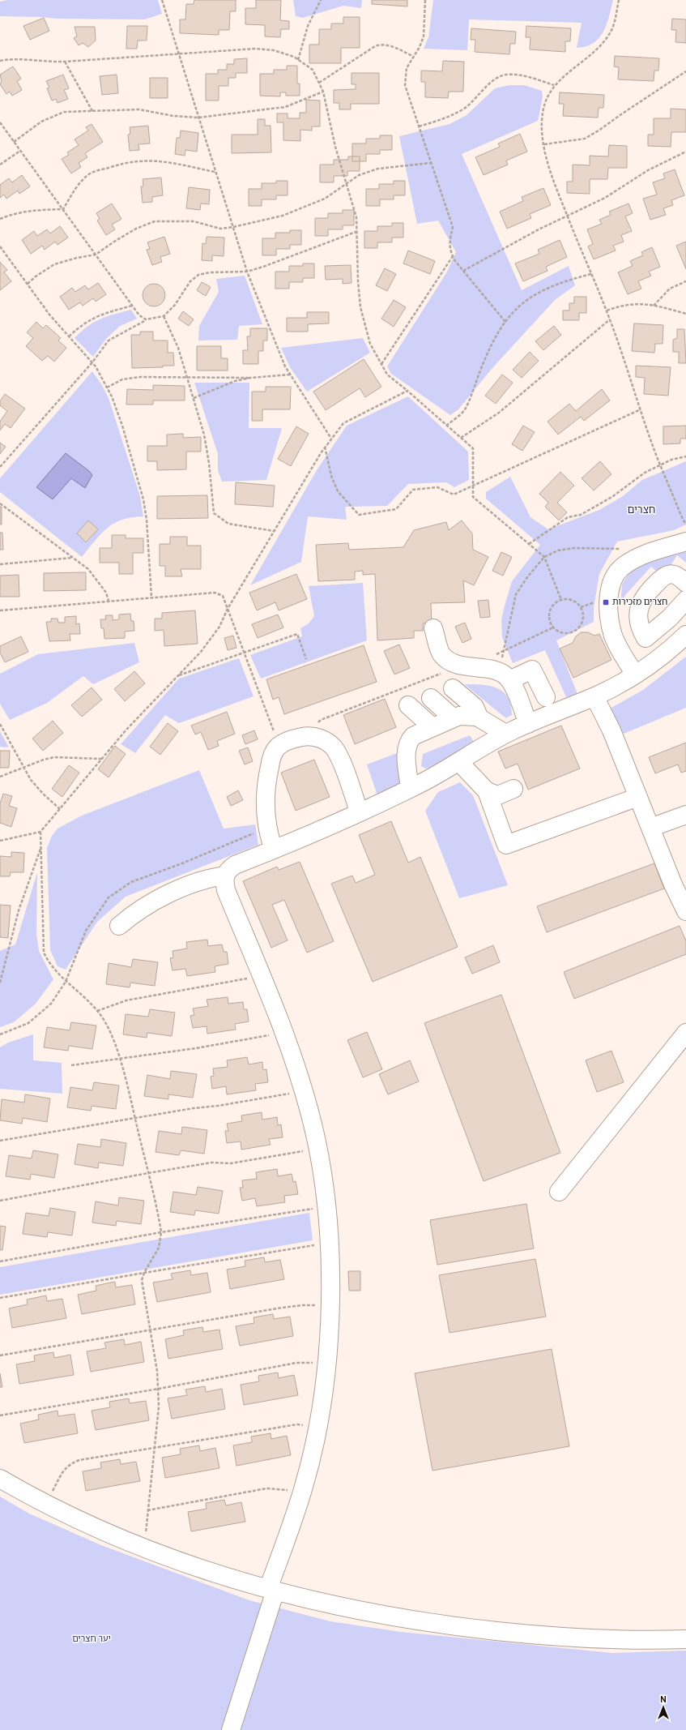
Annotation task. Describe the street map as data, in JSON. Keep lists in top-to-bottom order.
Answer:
{
  "districts": ["חצרים"],
  "parks": ["יער חצרים"],
  "places": {
    "transit": ["חצרים מזכירות"]
  },
  "north": "top"
}
